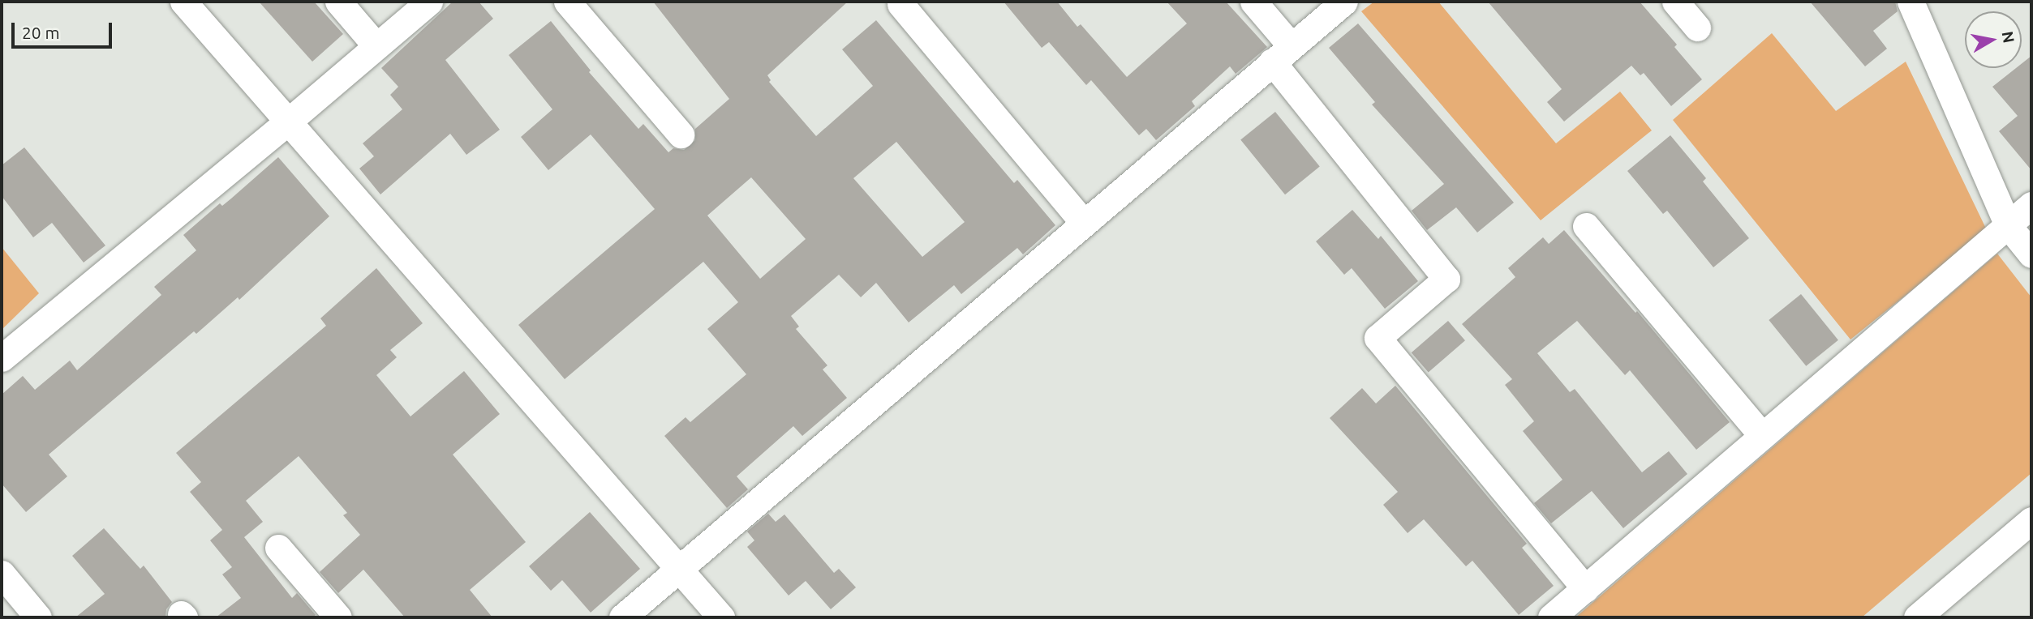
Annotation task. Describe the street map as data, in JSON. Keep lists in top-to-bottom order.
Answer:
{
  "scale_bar": "20 m",
  "north": "right"
}
